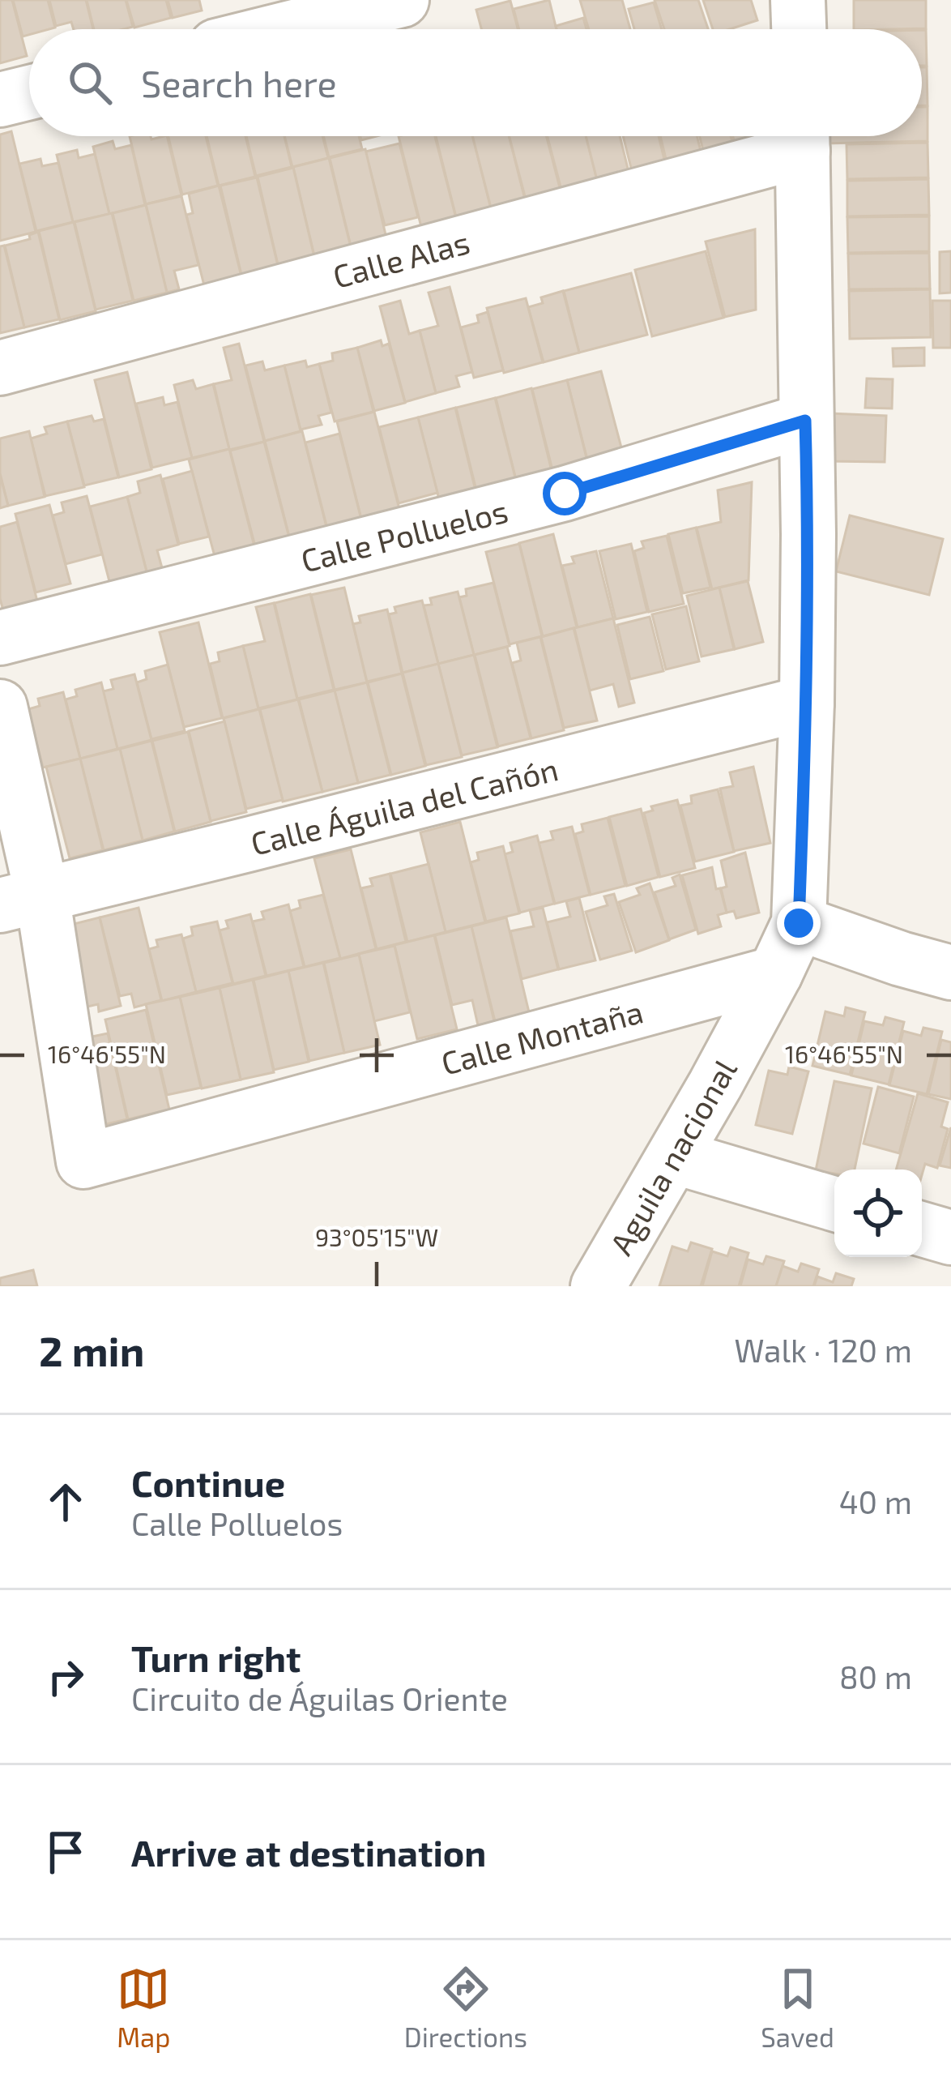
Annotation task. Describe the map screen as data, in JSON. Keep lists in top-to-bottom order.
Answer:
{
  "streets": {
    "street": [
      "Calle Alas",
      "Calle Polluelos",
      "Calle Águila del Cañón",
      "Calle Montaña",
      "Aguila nacional"
    ]
  },
  "crossings": [
    ["Calle Águila del Cañón", "Calle Montaña"],
    ["Calle Montaña", "Aguila nacional"]
  ],
  "page": {
    "search": "Search here",
    "heading": ["2 min", "Walk · 120 m"],
    "list": [
      ["Continue", "Calle Polluelos", "40 m"],
      ["Turn right", "Circuito de Águilas Oriente", "80 m"],
      "Arrive at destination"
    ],
    "nav": ["Map", "Directions", "Saved"]
  },
  "coordinates": ["16°46'55\"N", "93°05'15\"W"]
}
